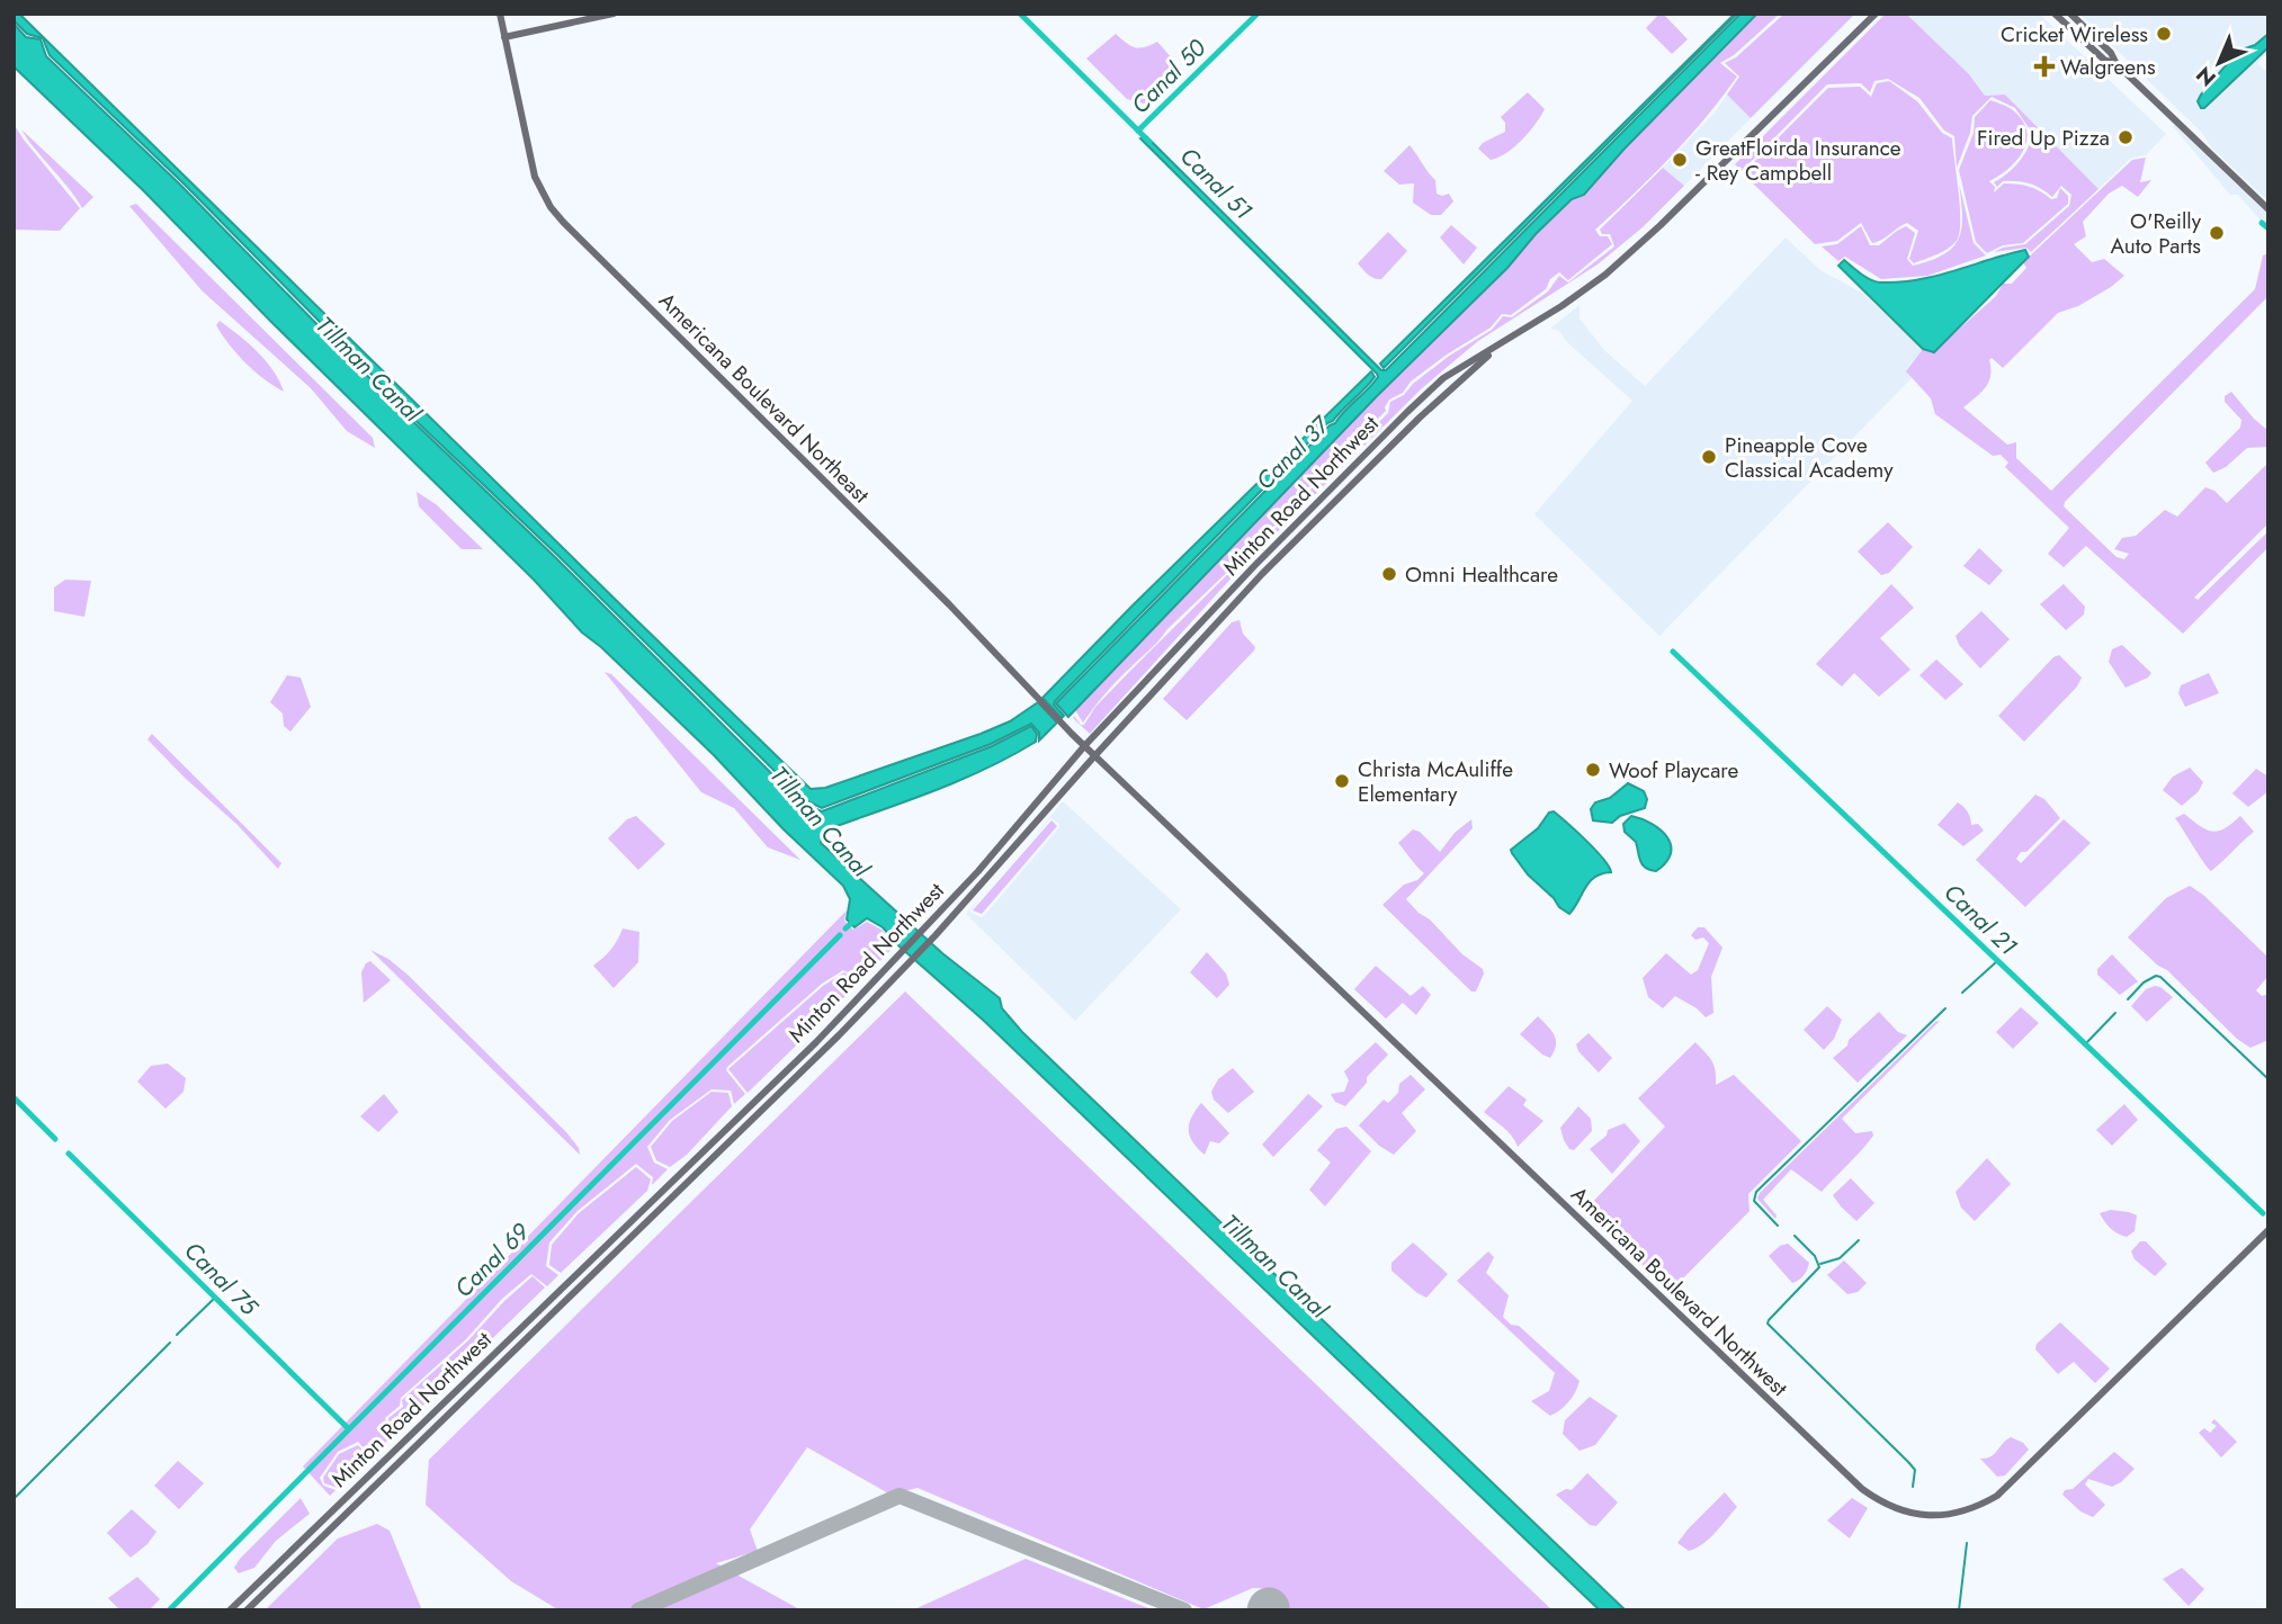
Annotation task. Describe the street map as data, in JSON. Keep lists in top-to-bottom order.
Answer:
{
  "streets": {
    "main road": ["Americana Boulevard Northeast", "Minton Road Northwest", "Americana Boulevard Northwest"]
  },
  "crossings": [
    ["Americana Boulevard Northeast", "Minton Road Northwest"],
    ["Americana Boulevard Northeast", "Americana Boulevard Northwest"],
    ["Minton Road Northwest", "Americana Boulevard Northwest"]
  ],
  "water": [
    "Canal 50",
    "Canal 51",
    "Tillman Canal",
    "Canal 37",
    "Canal 21",
    "Canal 69",
    "Canal 75"
  ],
  "places": {
    "other": [
      "Cricket Wireless",
      "Fired Up Pizza",
      "GreatFloirda Insurance - Rey Campbell",
      "O'Reilly Auto Parts",
      "Pineapple Cove Classical Academy",
      "Omni Healthcare",
      "Woof Playcare",
      "Christa McAuliffe Elementary"
    ],
    "health": ["Walgreens"]
  },
  "north": "bottom left"
}
